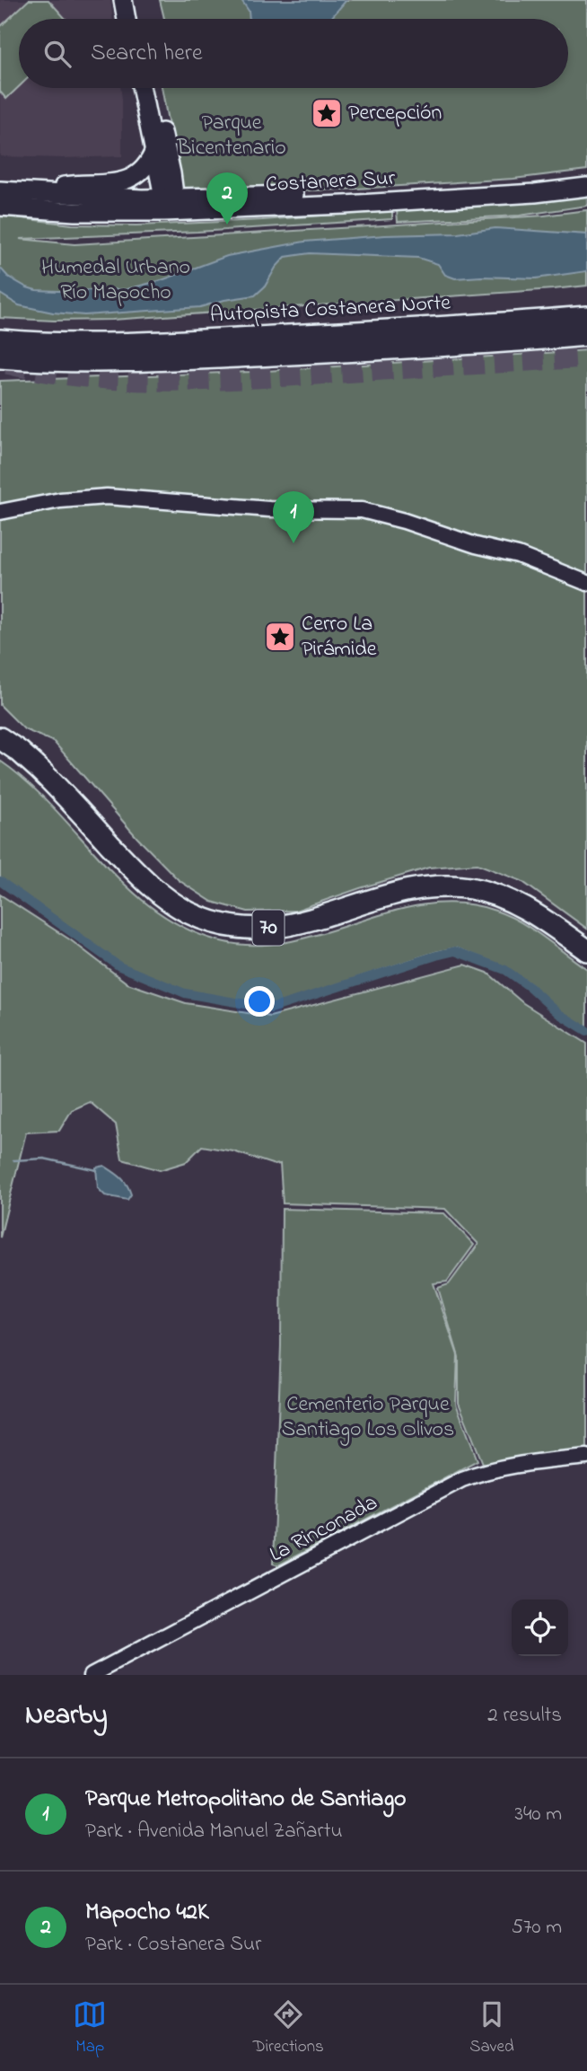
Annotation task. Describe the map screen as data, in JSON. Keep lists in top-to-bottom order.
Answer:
{
  "streets": {
    "highway": ["Autopista Costanera Norte", "70"],
    "main road": ["Costanera Sur"],
    "street": ["La Rinconada"]
  },
  "parks": ["Parque Bicentenario", "Humedal Urbano Río Mapocho", "Cementerio Parque Santiago Los Olivos"],
  "places": {
    "place": ["Percepción", "Cerro La Pirámide"]
  },
  "page": {
    "search": "Search here",
    "pins": ["2", "1"],
    "heading": ["Nearby", "2 results"],
    "list": [
      {
        "mark": "1",
        "name": "Parque Metropolitano de Santiago",
        "note": "Park · Avenida Manuel Zañartu",
        "value": "340 m"
      },
      {
        "mark": "2",
        "name": "Mapocho 42K",
        "note": "Park · Costanera Sur",
        "value": "570 m"
      }
    ],
    "nav": ["Map", "Directions", "Saved"]
  }
}
